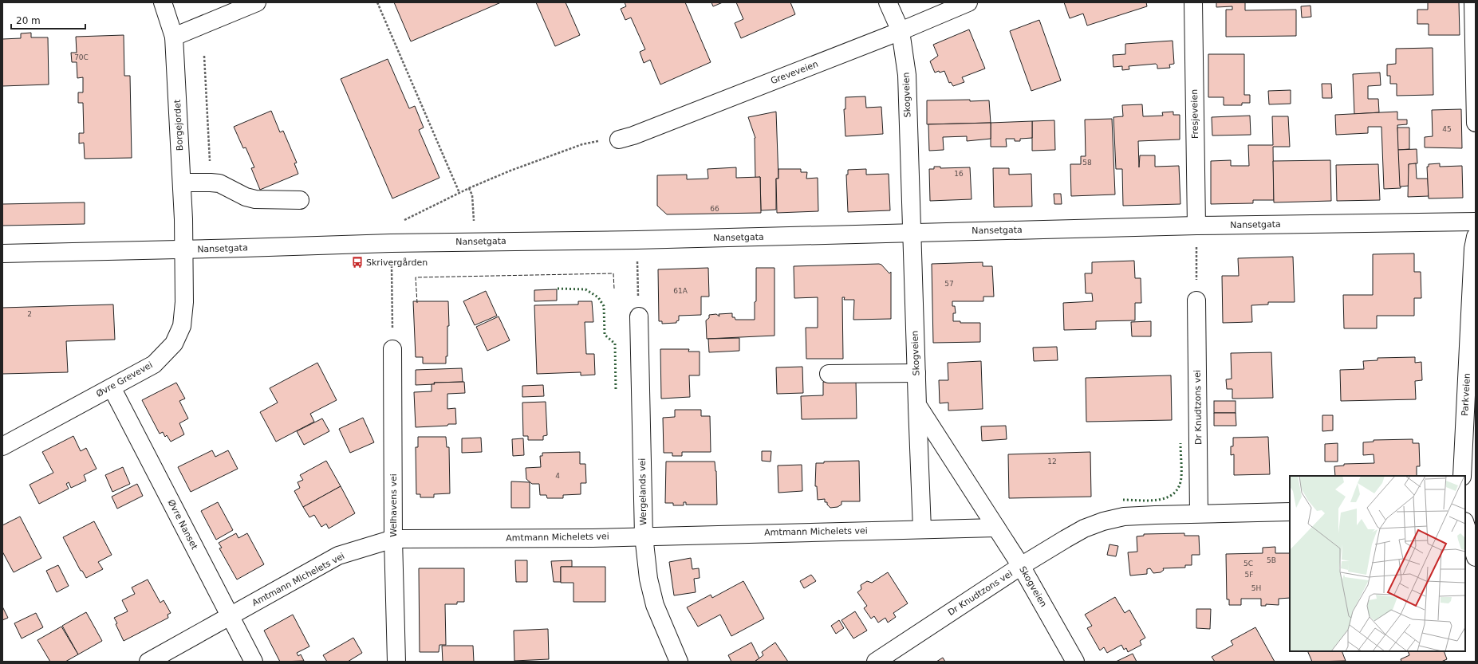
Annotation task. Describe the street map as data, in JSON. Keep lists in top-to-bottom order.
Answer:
{
  "streets": {
    "street": [
      "Greveveien",
      "Skogveien",
      "Fresjeveien",
      "Borgejordet",
      "Nansetgata",
      "Øvre Grevevei",
      "Parkveien",
      "Dr Knudtzons vei",
      "Wergelands vei",
      "Welhavens vei",
      "Øvre Nanset",
      "Amtmann Michelets vei"
    ]
  },
  "crossings": [
    ["Greveveien", "Skogveien"],
    ["Skogveien", "Nansetgata"],
    ["Skogveien", "Dr Knudtzons vei"],
    ["Skogveien", "Amtmann Michelets vei"],
    ["Fresjeveien", "Nansetgata"],
    ["Borgejordet", "Nansetgata"],
    ["Borgejordet", "Øvre Grevevei"],
    ["Nansetgata", "Øvre Grevevei"],
    ["Øvre Grevevei", "Øvre Nanset"],
    ["Wergelands vei", "Amtmann Michelets vei"],
    ["Welhavens vei", "Amtmann Michelets vei"],
    ["Øvre Nanset", "Amtmann Michelets vei"]
  ],
  "places": {
    "bus stop": ["Skrivergården"]
  },
  "house_numbers": [
    "70C",
    "45",
    "58",
    "16",
    "66",
    "57",
    "61A",
    "2",
    "12",
    "4",
    "5B",
    "5C",
    "5F",
    "5H"
  ],
  "scale_bar": "20 m"
}
